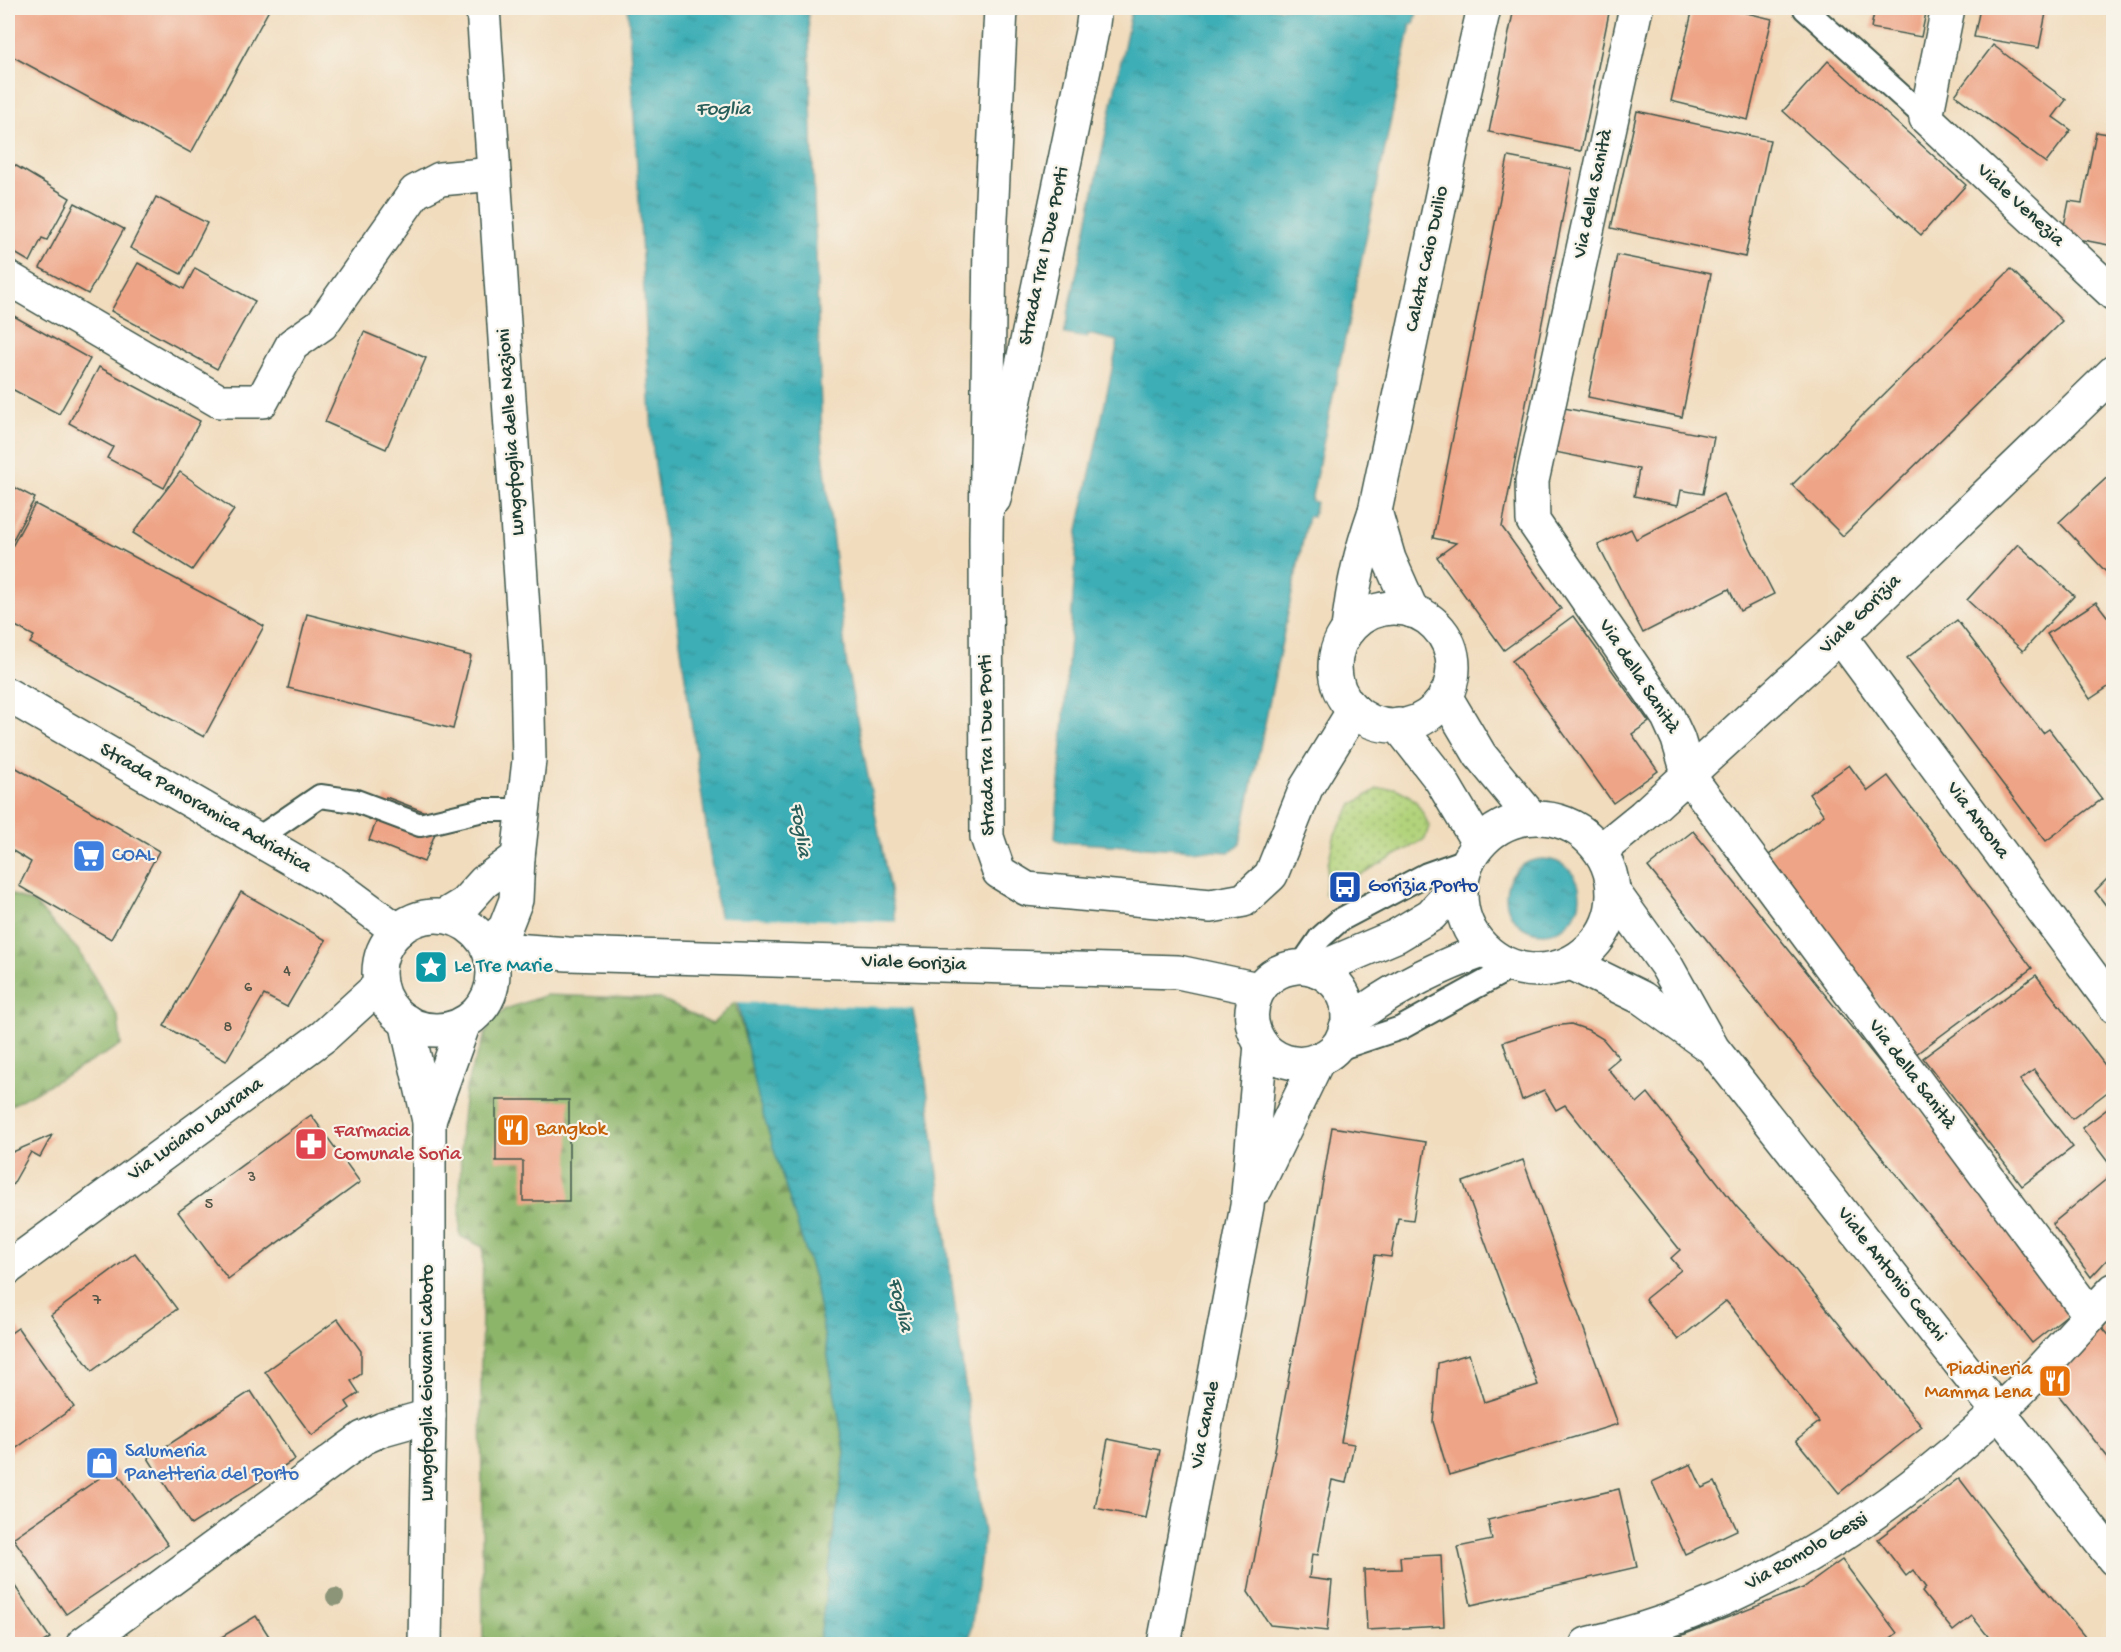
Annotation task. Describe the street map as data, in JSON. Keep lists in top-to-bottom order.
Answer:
{
  "streets": {
    "street": [
      "Via della Sanità",
      "Viale Venezia",
      "Strada Tra I Due Porti",
      "Calata Caio Duilio",
      "Lungofoglia delle Nazioni",
      "Viale Gorizia",
      "Strada Panoramica Adriatica",
      "Via Ancona",
      "Via Luciano Laurana",
      "Viale Antonio Cecchi",
      "Lungofoglia Giovanni Caboto",
      "Via Canale",
      "Via Romolo Gessi"
    ]
  },
  "crossings": [
    ["Via della Sanità", "Viale Gorizia"],
    ["Via della Sanità", "Via Romolo Gessi"],
    ["Strada Tra I Due Porti", "Calata Caio Duilio"],
    ["Lungofoglia delle Nazioni", "Viale Gorizia"],
    ["Lungofoglia delle Nazioni", "Strada Panoramica Adriatica"],
    ["Lungofoglia delle Nazioni", "Via Luciano Laurana"],
    ["Lungofoglia delle Nazioni", "Lungofoglia Giovanni Caboto"],
    ["Viale Gorizia", "Strada Panoramica Adriatica"],
    ["Viale Gorizia", "Via Ancona"],
    ["Viale Gorizia", "Via Luciano Laurana"],
    ["Viale Gorizia", "Viale Antonio Cecchi"],
    ["Viale Gorizia", "Lungofoglia Giovanni Caboto"],
    ["Viale Gorizia", "Via Canale"],
    ["Strada Panoramica Adriatica", "Via Luciano Laurana"],
    ["Strada Panoramica Adriatica", "Lungofoglia Giovanni Caboto"],
    ["Via Luciano Laurana", "Lungofoglia Giovanni Caboto"],
    ["Viale Antonio Cecchi", "Via Romolo Gessi"]
  ],
  "water": ["Foglia"],
  "places": {
    "supermarket": ["COAL"],
    "bus stop": ["Gorizia Porto"],
    "place": ["Le Tre Marie"],
    "restaurant": ["Bangkok", "Piadineria Mamma Lena"],
    "pharmacy": ["Farmacia Comunale Soria"],
    "shop": ["Salumeria Panetteria del Porto"]
  },
  "house_numbers": [
    "4",
    "6",
    "8",
    "3",
    "5",
    "7"
  ]
}
